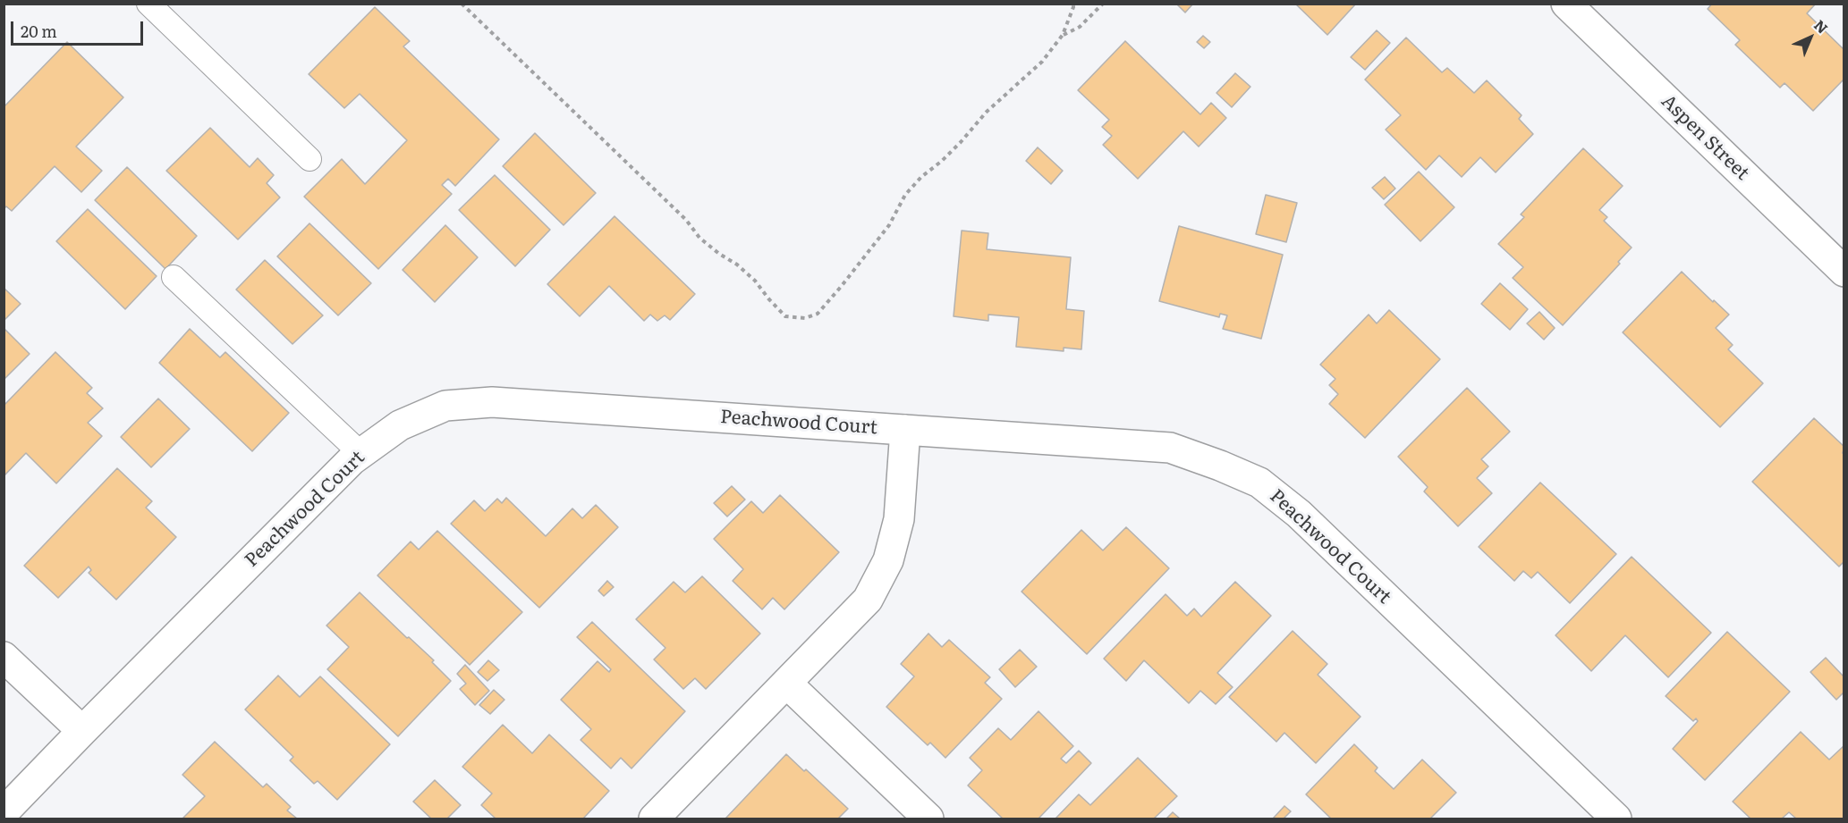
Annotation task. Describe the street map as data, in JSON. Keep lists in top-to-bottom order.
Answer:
{
  "streets": {
    "street": ["Aspen Street", "Peachwood Court"]
  },
  "scale_bar": "20 m",
  "north": "top right"
}
